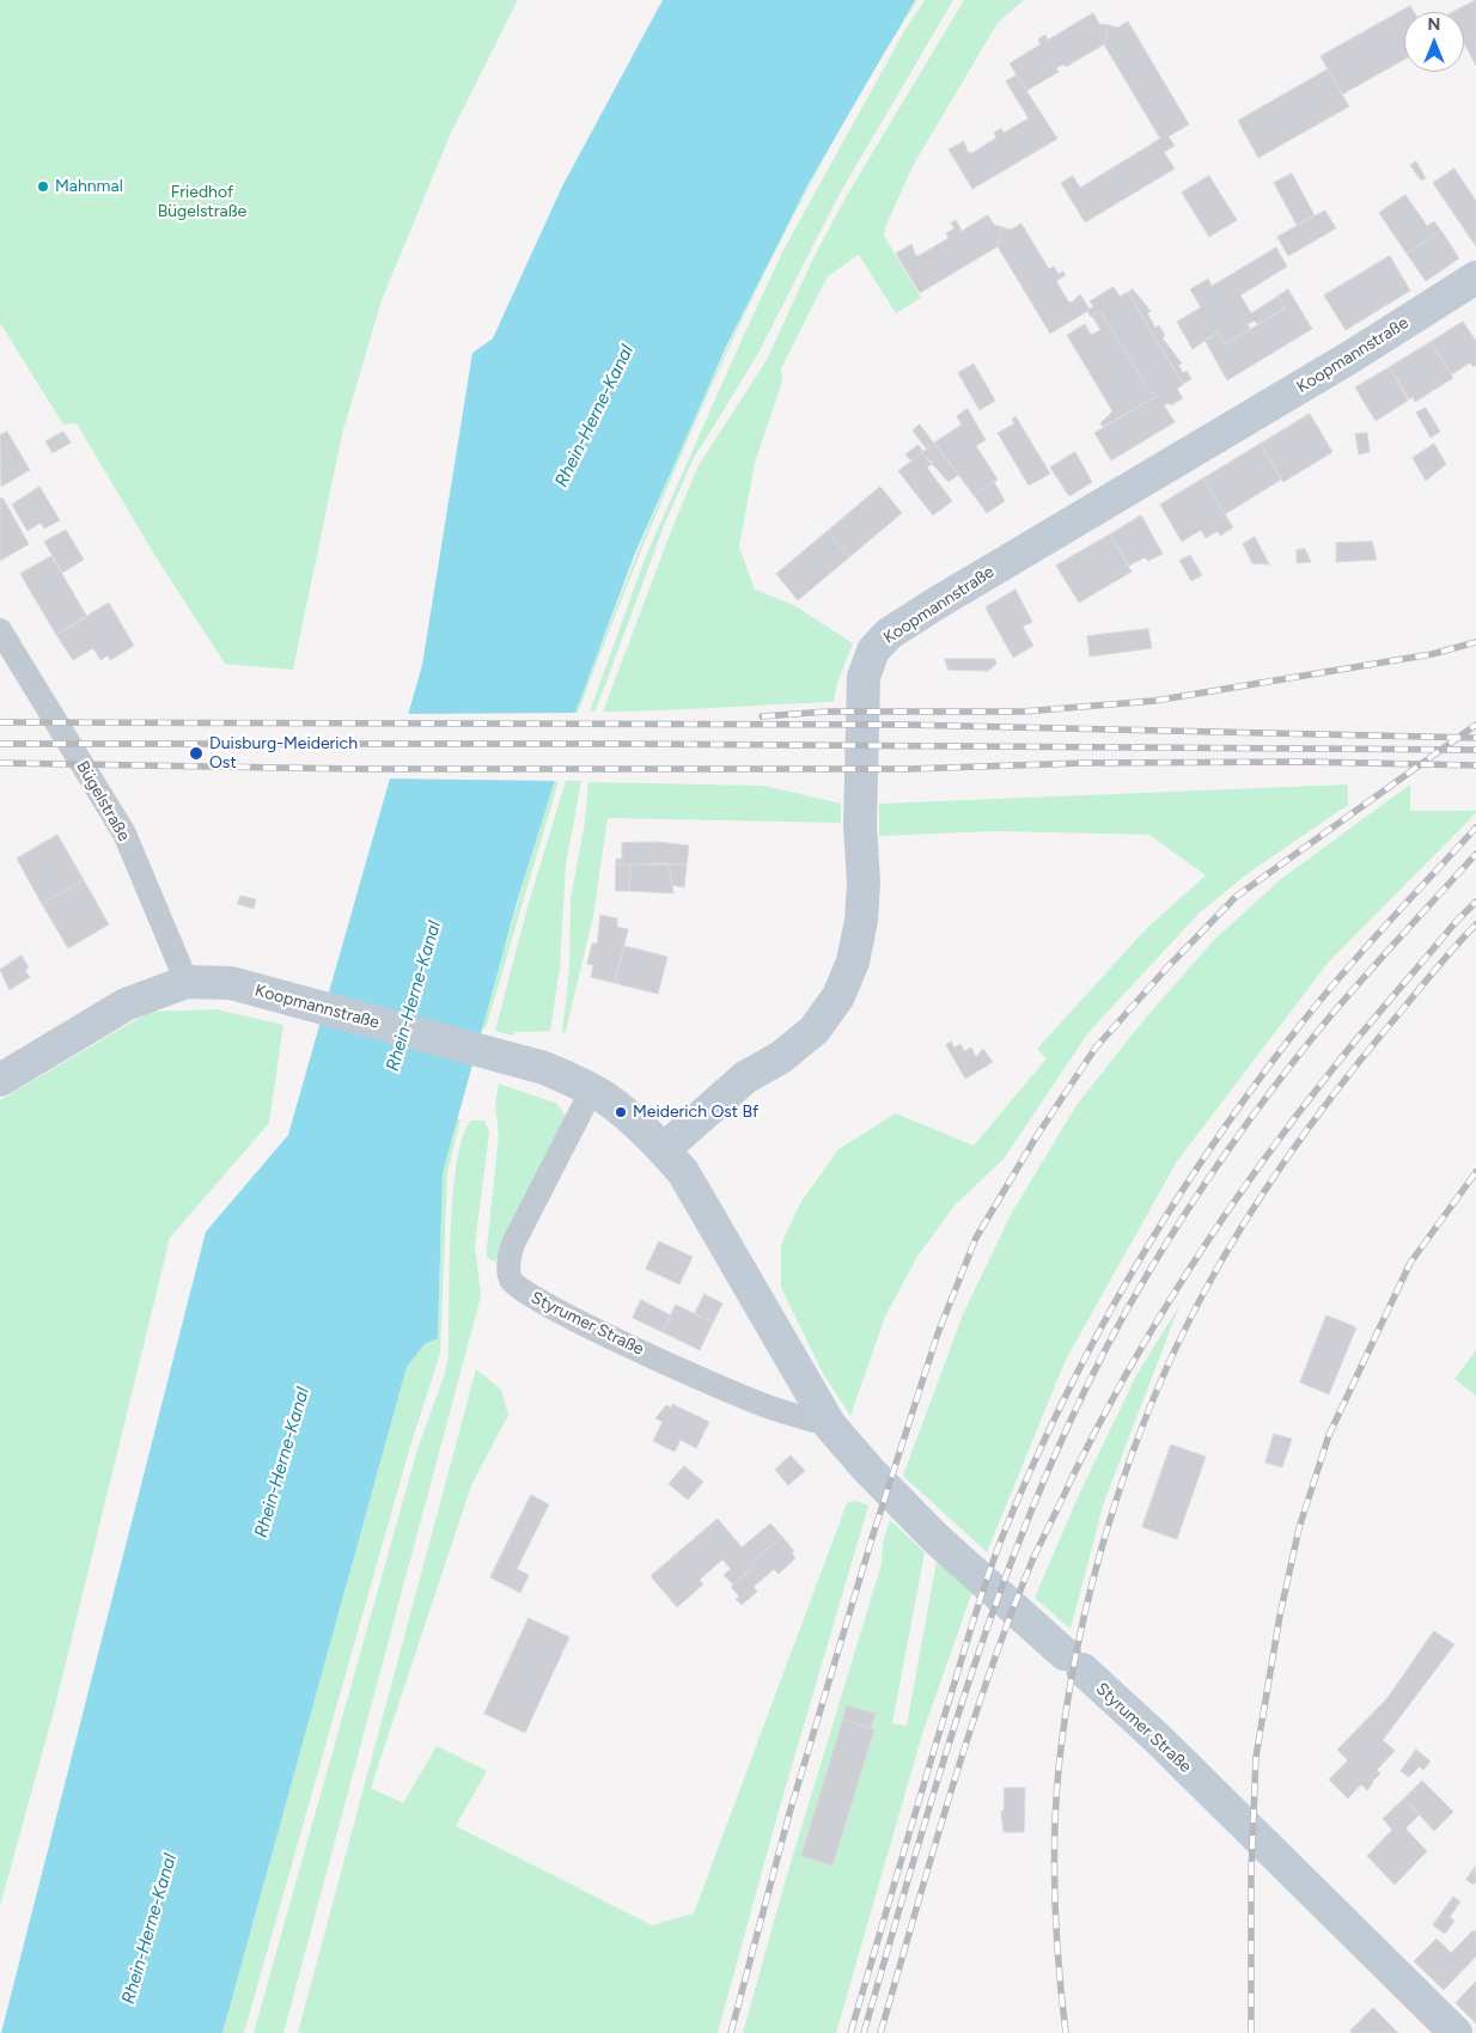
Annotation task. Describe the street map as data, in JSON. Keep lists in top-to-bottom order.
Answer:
{
  "streets": {
    "street": ["Koopmannstraße", "Bügelstraße", "Styrumer Straße"]
  },
  "crossings": [
    ["Koopmannstraße", "Bügelstraße"],
    ["Koopmannstraße", "Styrumer Straße"]
  ],
  "water": ["Rhein-Herne-Kanal"],
  "parks": ["Friedhof Bügelstraße"],
  "places": ["Mahnmal", "Duisburg-Meiderich Ost", "Meiderich Ost Bf"],
  "north": "top"
}
